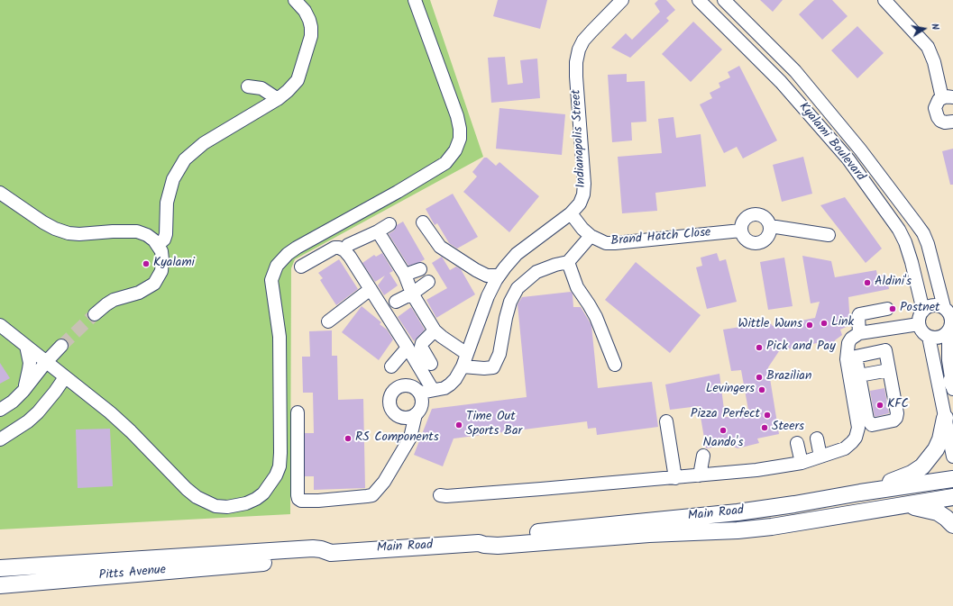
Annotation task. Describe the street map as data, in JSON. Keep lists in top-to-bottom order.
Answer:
{
  "streets": {
    "main road": ["Main Road", "Pitts Avenue"],
    "street": ["Indianapolis Street", "Kyalami Boulevard", "Brand Hatch Close"]
  },
  "crossings": [
    ["Indianapolis Street", "Brand Hatch Close"],
    ["Main Road", "Pitts Avenue"]
  ],
  "places": [
    "Kyalami",
    "Aldini's",
    "Postnet",
    "Link",
    "Wittle Wuns",
    "Pick and Pay",
    "Brazilian",
    "Levingers",
    "KFC",
    "Pizza Perfect",
    "Time Out Sports Bar",
    "Steers",
    "Nando's",
    "RS Components"
  ],
  "north": "right"
}
